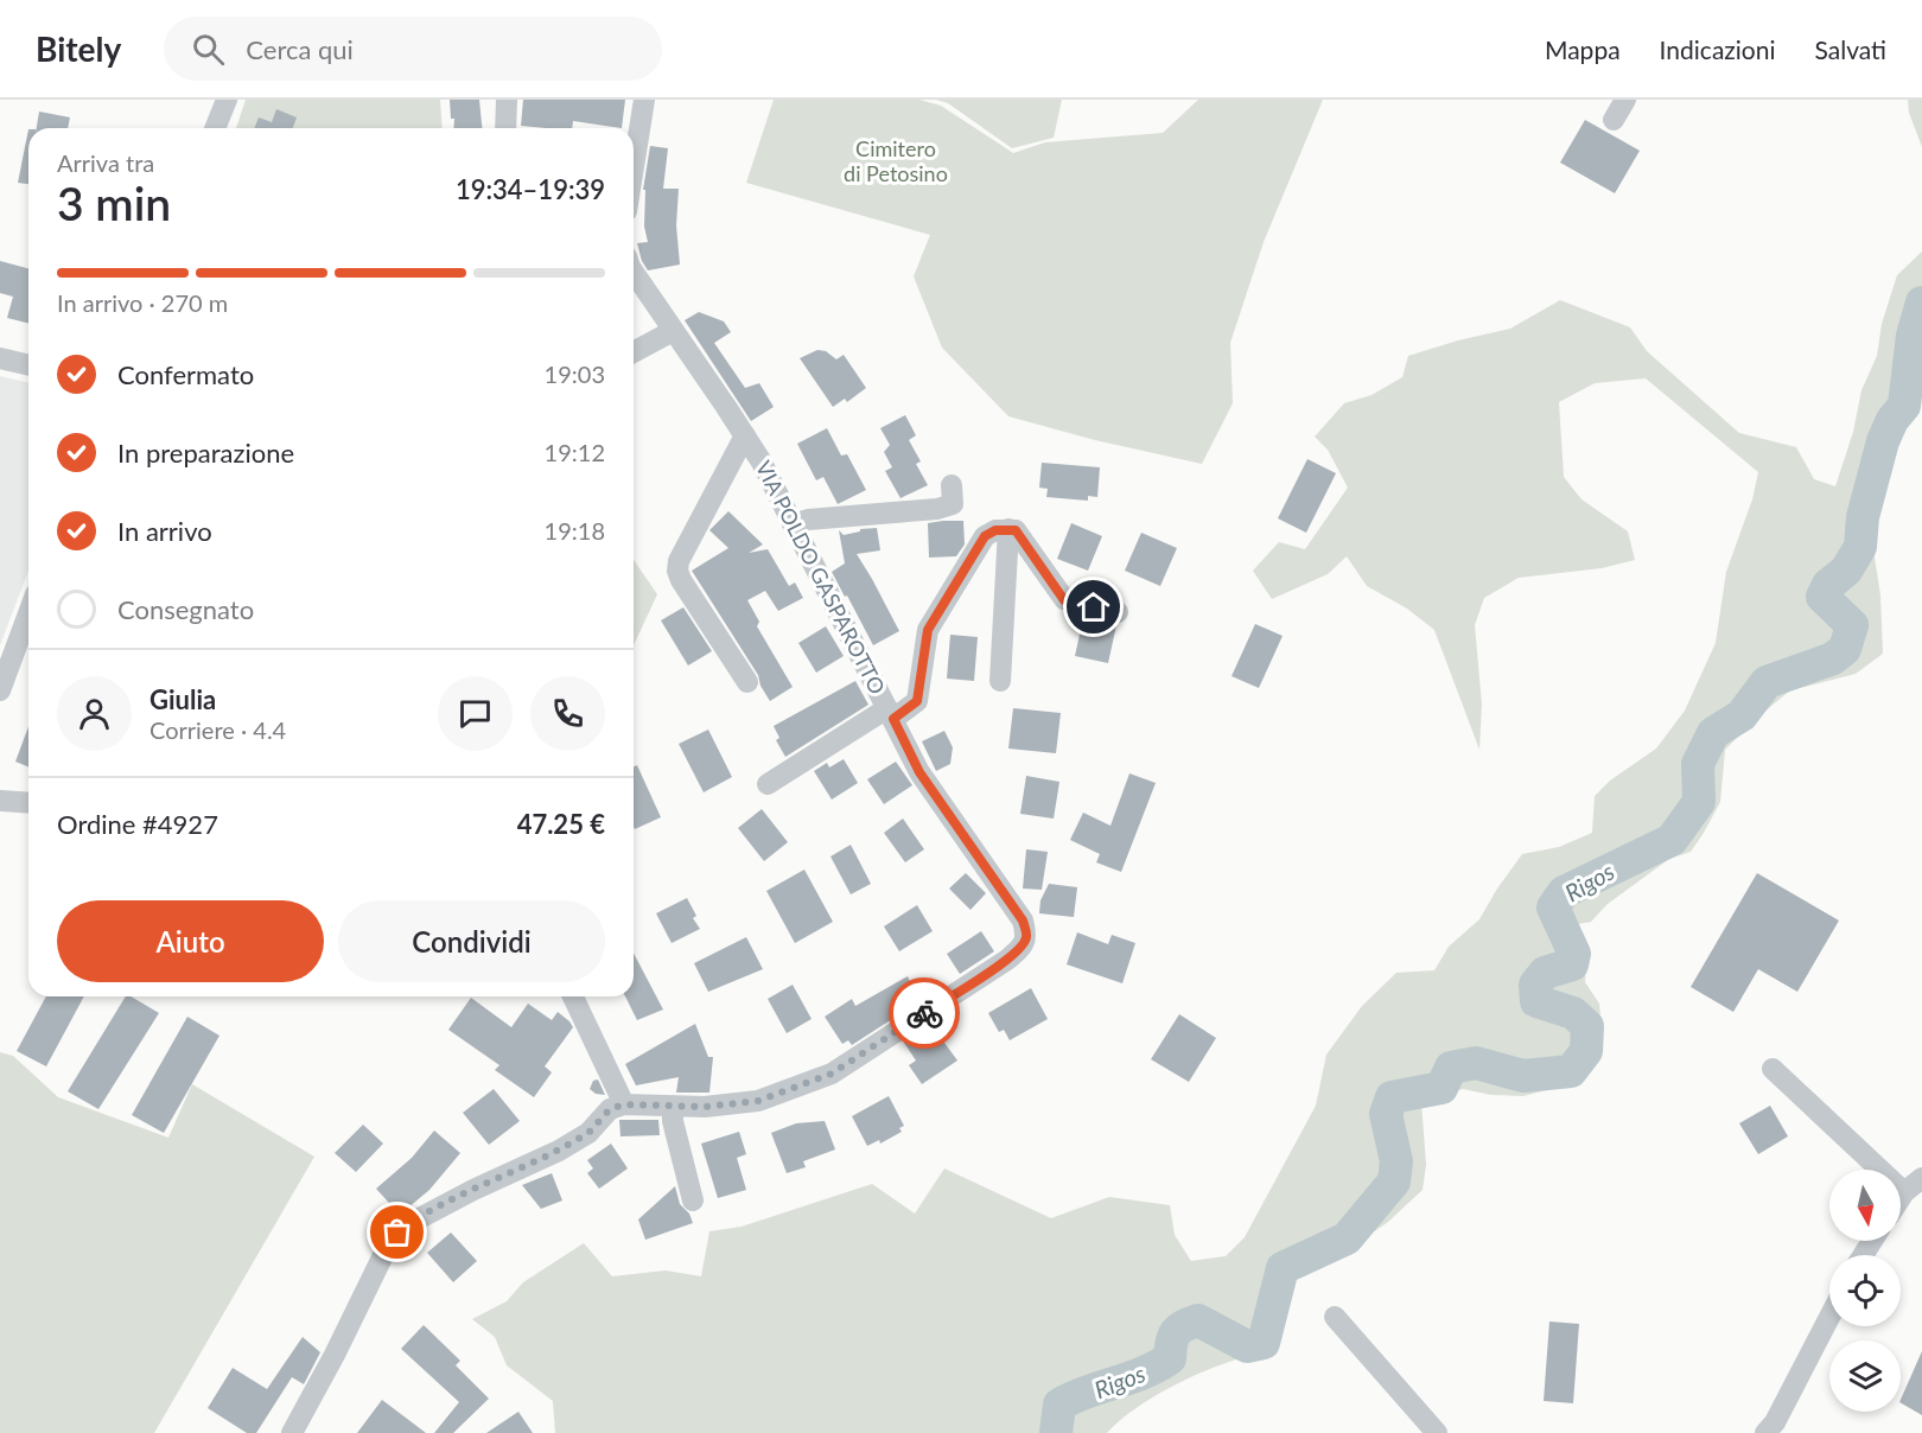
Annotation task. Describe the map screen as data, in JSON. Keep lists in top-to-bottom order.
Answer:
{
  "streets": {
    "street": ["VIA POLDO GASPAROTTO"]
  },
  "water": ["Rigos"],
  "parks": ["Cimitero di Petosino"],
  "north": "bottom",
  "page": {
    "header": "Bitely",
    "search": "Cerca qui",
    "nav": ["Mappa", "Indicazioni", "Salvati"],
    "heading": ["3 min", "Arriva tra", "19:34–19:39"],
    "panel": [
      "Giulia",
      "Corriere · 4.4",
      "Ordine #4927",
      "47.25 €"
    ],
    "bar": "In arrivo · 270 m",
    "list": [
      ["Confermato", "19:03"],
      ["In preparazione", "19:12"],
      ["In arrivo", "19:18"],
      "Consegnato"
    ],
    "buttons": ["Aiuto", "Condividi"]
  }
}
